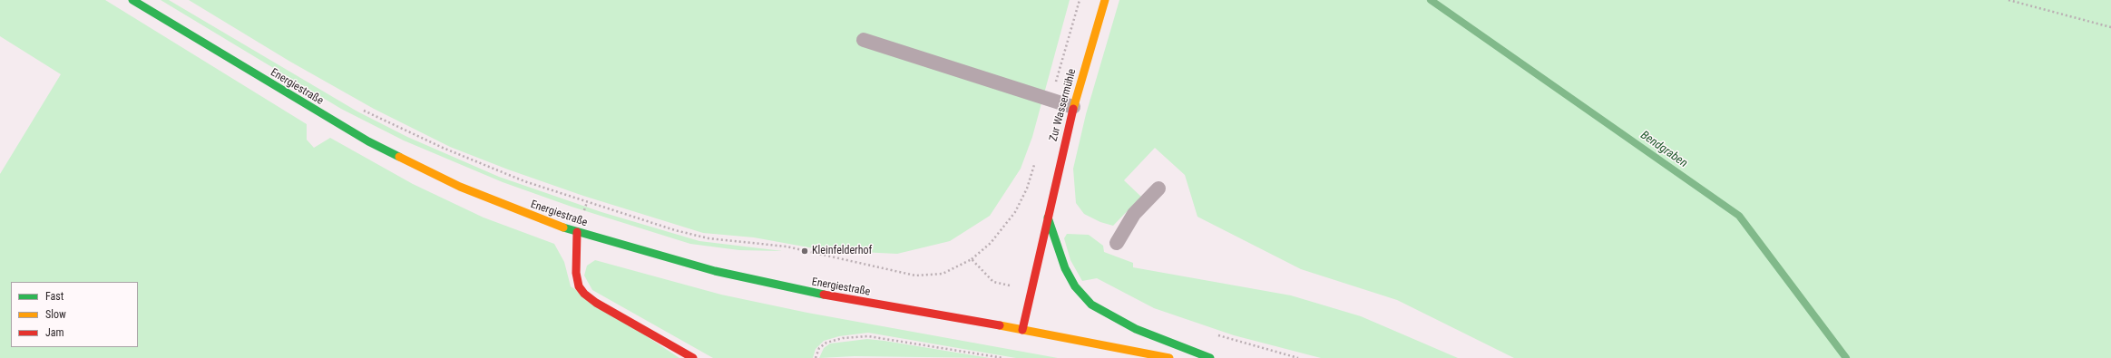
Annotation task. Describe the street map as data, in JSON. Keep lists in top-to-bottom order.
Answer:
{
  "streets": {
    "main road": ["Energiestraße", "Zur Wassermühle"]
  },
  "crossings": [
    ["Energiestraße", "Zur Wassermühle"]
  ],
  "water": ["Bendgraben"],
  "places": ["Kleinfelderhof"],
  "legend": ["Fast", "Slow", "Jam"]
}
